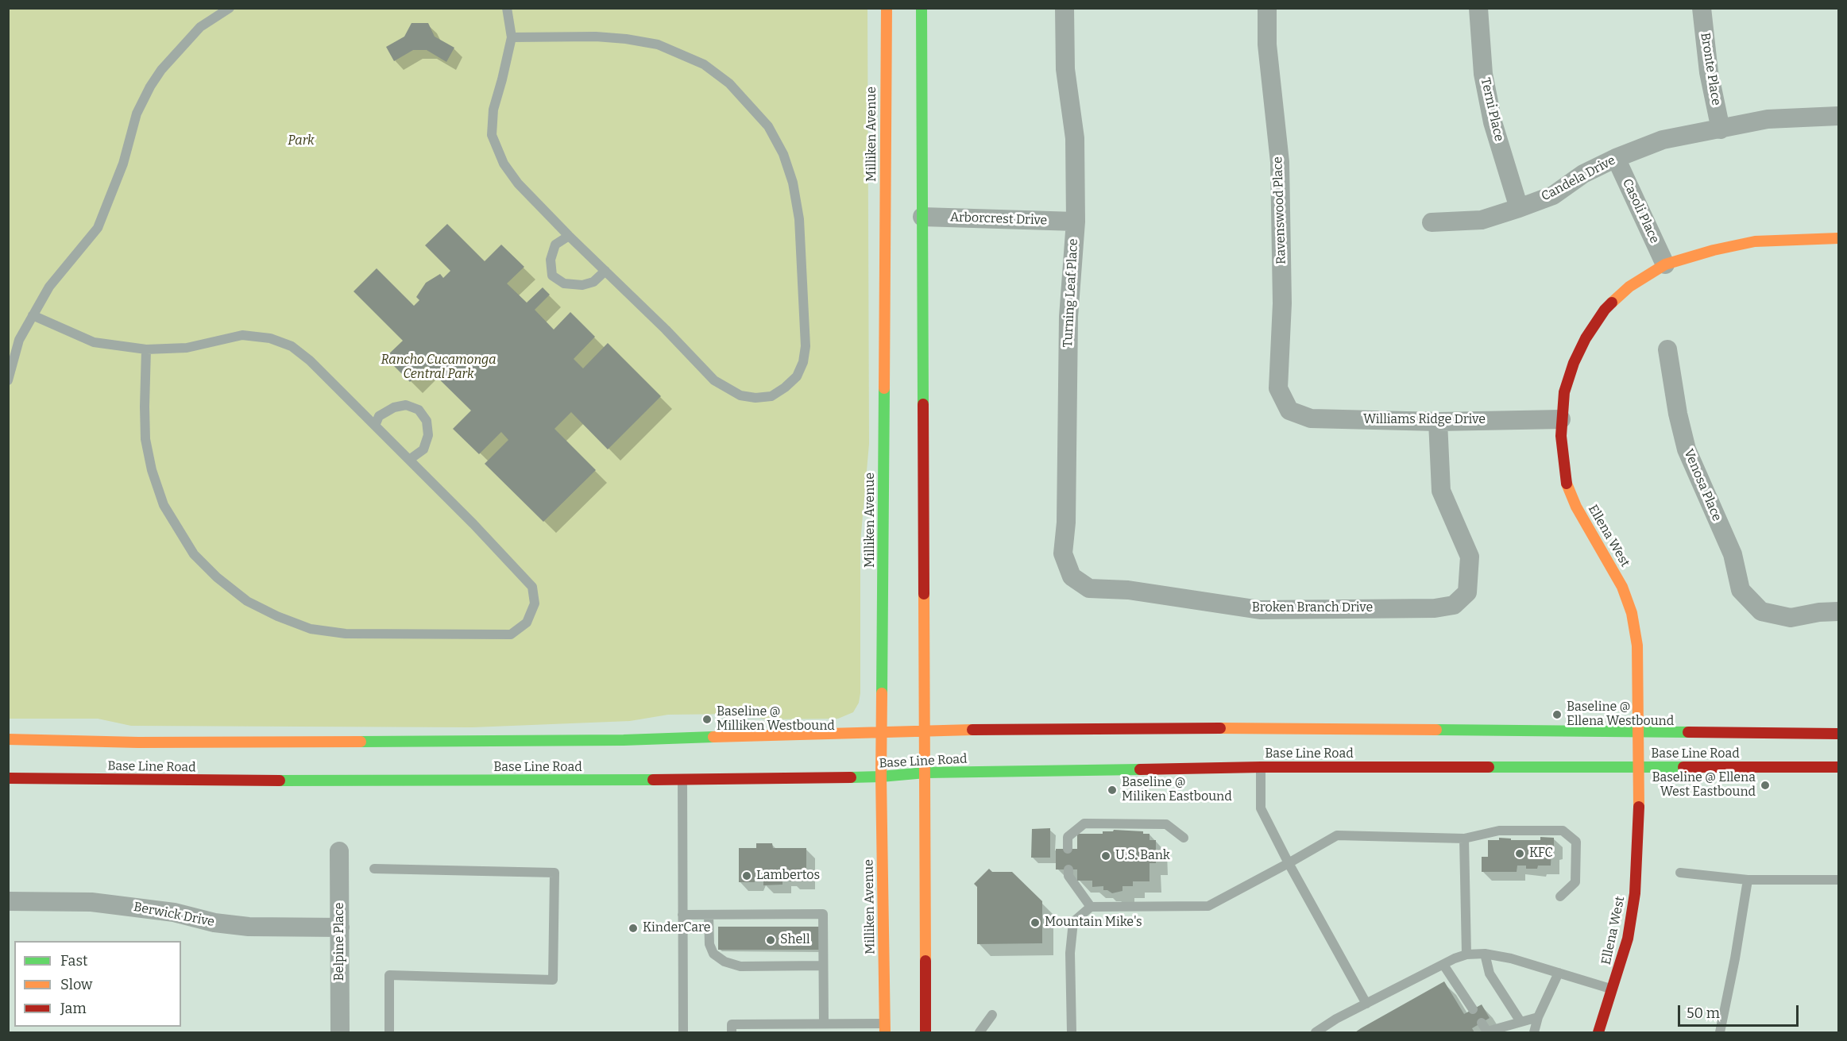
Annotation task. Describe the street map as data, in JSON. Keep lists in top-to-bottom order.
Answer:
{
  "streets": {
    "main road": ["Milliken Avenue", "Ellena West", "Base Line Road"],
    "street": [
      "Bronte Place",
      "Terni Place",
      "Candela Drive",
      "Ravenswood Place",
      "Casoli Place",
      "Arborcrest Drive",
      "Turning Leaf Place",
      "Williams Ridge Drive",
      "Venosa Place",
      "Broken Branch Drive",
      "Berwick Drive",
      "Belpine Place"
    ]
  },
  "crossings": [
    ["Bronte Place", "Candela Drive"],
    ["Terni Place", "Candela Drive"],
    ["Milliken Avenue", "Base Line Road"],
    ["Candela Drive", "Casoli Place"],
    ["Ravenswood Place", "Williams Ridge Drive"],
    ["Casoli Place", "Ellena West"],
    ["Arborcrest Drive", "Turning Leaf Place"],
    ["Turning Leaf Place", "Broken Branch Drive"],
    ["Williams Ridge Drive", "Ellena West"],
    ["Williams Ridge Drive", "Broken Branch Drive"],
    ["Ellena West", "Base Line Road"],
    ["Berwick Drive", "Belpine Place"]
  ],
  "parks": ["Park", "Rancho Cucamonga Central Park"],
  "places": [
    "Baseline @ Ellena Westbound",
    "Baseline @ Milliken Westbound",
    "Baseline @ Ellena West Eastbound",
    "Baseline @ Miliken Eastbound",
    "KFC",
    "U.S. Bank",
    "Lambertos",
    "Mountain Mike's",
    "KinderCare",
    "Shell"
  ],
  "legend": ["Fast", "Slow", "Jam"],
  "scale_bar": "50 m"
}
